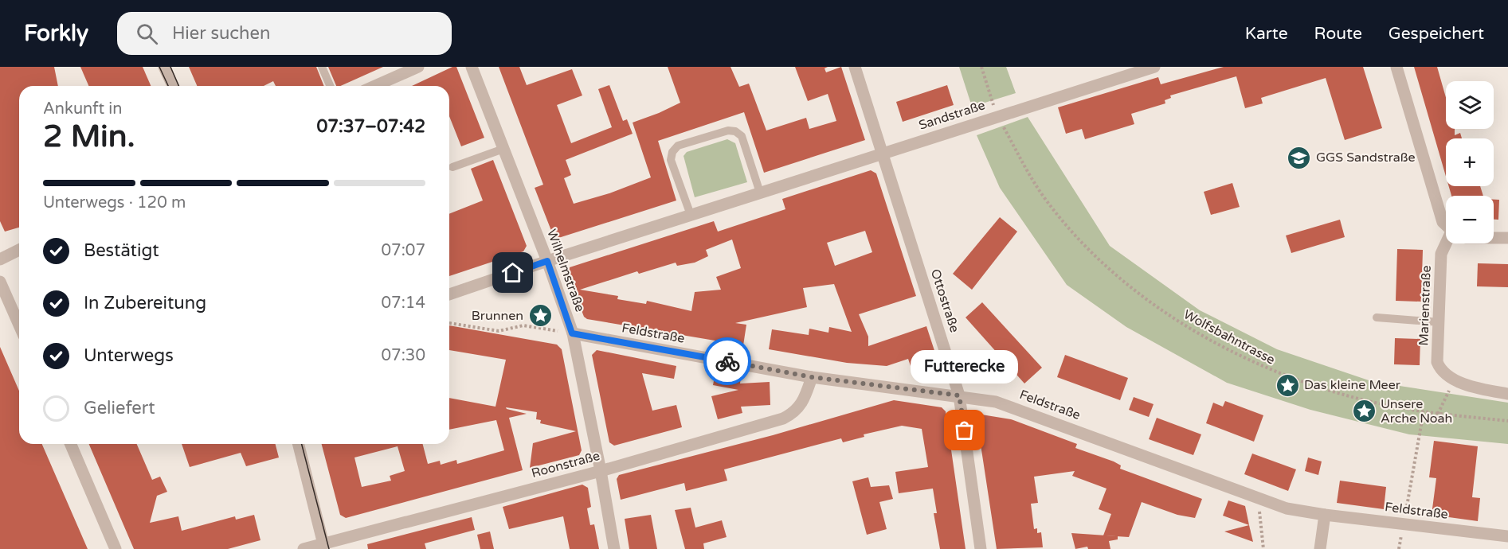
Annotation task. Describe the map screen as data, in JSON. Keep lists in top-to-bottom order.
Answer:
{
  "streets": {
    "street": [
      "Sandstraße",
      "Wilhelmstraße",
      "Ottostraße",
      "Marienstraße",
      "Feldstraße",
      "Roonstraße"
    ],
    "path": ["Wolfsbahntrasse"]
  },
  "crossings": [
    ["Sandstraße", "Wilhelmstraße"],
    ["Sandstraße", "Ottostraße"],
    ["Sandstraße", "Wolfsbahntrasse"],
    ["Wilhelmstraße", "Feldstraße"],
    ["Wilhelmstraße", "Roonstraße"],
    ["Ottostraße", "Feldstraße"],
    ["Feldstraße", "Roonstraße"]
  ],
  "places": {
    "school or university": ["GGS Sandstraße"],
    "place": ["Brunnen", "Das kleine Meer", "Unsere Arche Noah"],
    "other": ["Futterecke"]
  },
  "page": {
    "header": "Forkly",
    "search": "Hier suchen",
    "nav": ["Karte", "Route", "Gespeichert"],
    "map_buttons": ["+", "−"],
    "heading": ["2 Min.", "Ankunft in", "07:37–07:42"],
    "bar": "Unterwegs · 120 m",
    "list": [
      ["Bestätigt", "07:07"],
      ["In Zubereitung", "07:14"],
      ["Unterwegs", "07:30"],
      "Geliefert"
    ],
    "bubble": "Futterecke"
  }
}
